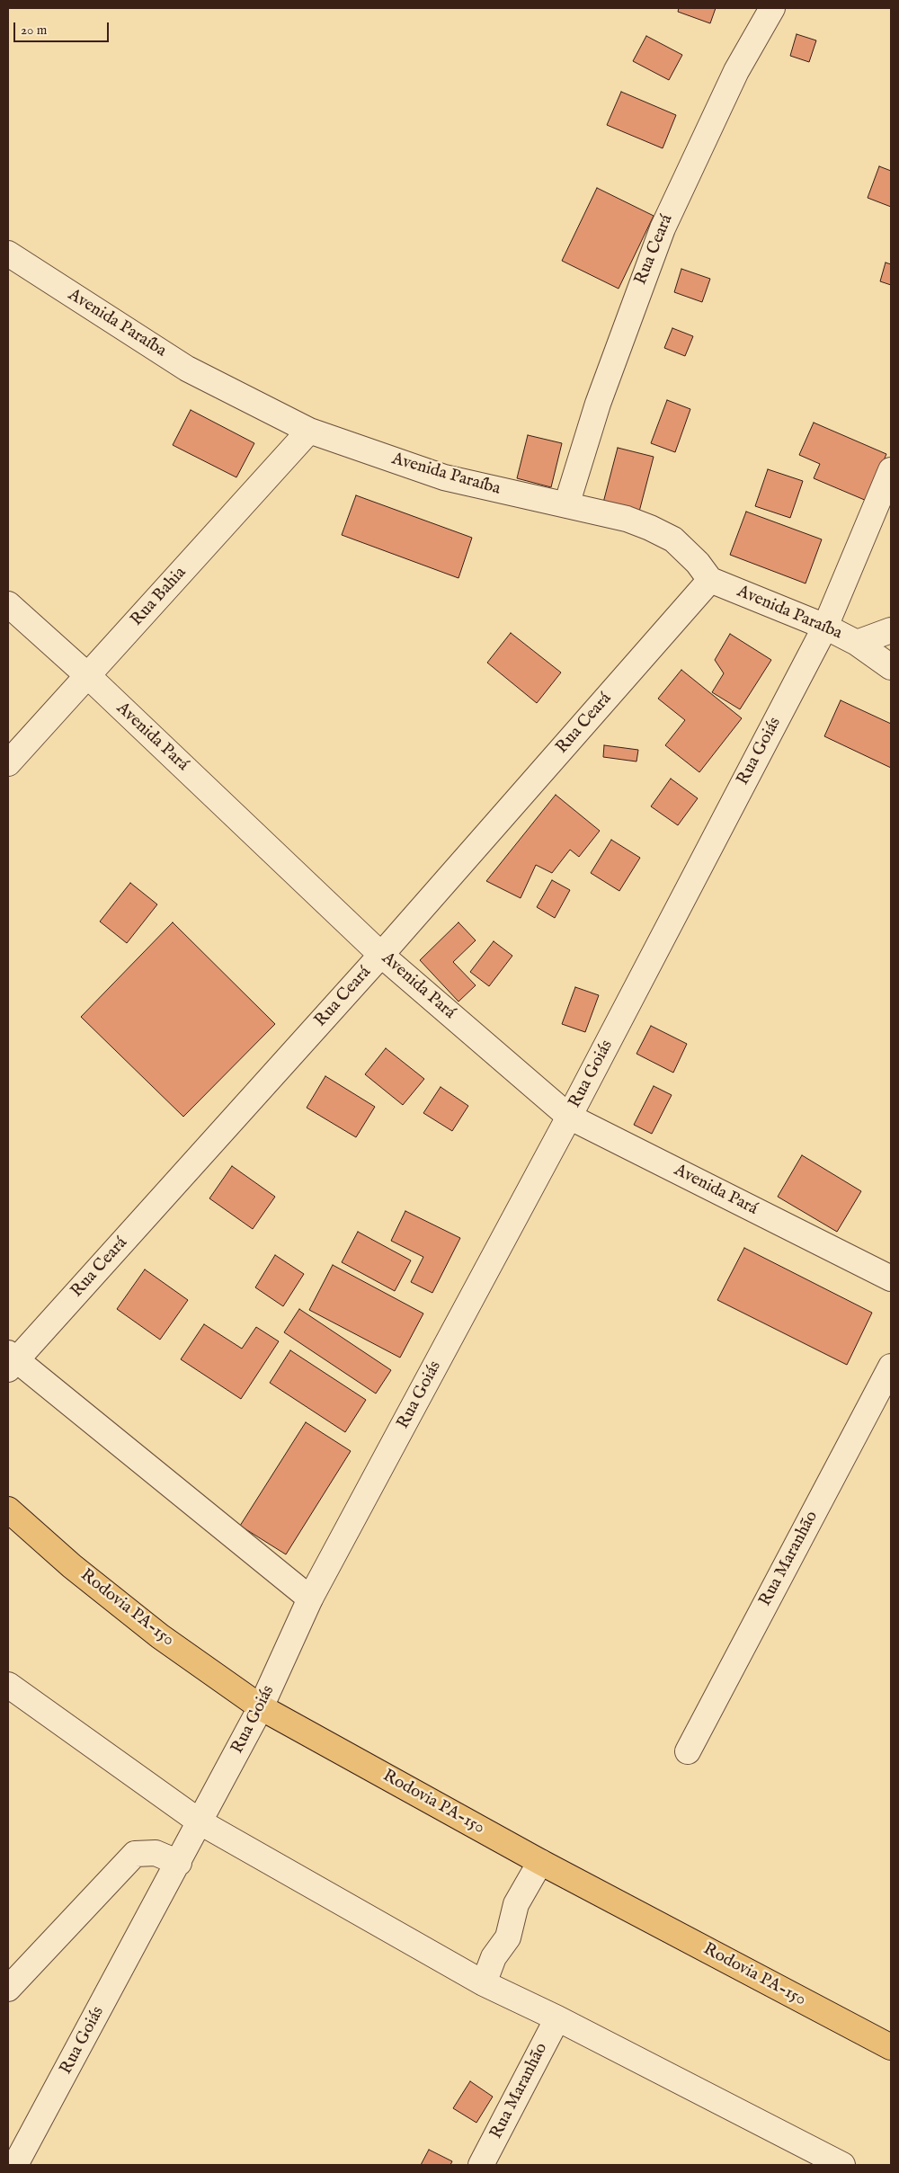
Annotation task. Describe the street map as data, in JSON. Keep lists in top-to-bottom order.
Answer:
{
  "streets": {
    "highway": ["Rodovia PA-150"],
    "street": [
      "Rua Ceará",
      "Avenida Paraíba",
      "Rua Bahia",
      "Avenida Pará",
      "Rua Goiás",
      "Rua Maranhão"
    ]
  },
  "crossings": [
    ["Rua Ceará", "Avenida Paraíba"],
    ["Rua Ceará", "Avenida Pará"],
    ["Avenida Paraíba", "Rua Bahia"],
    ["Avenida Paraíba", "Rua Goiás"],
    ["Rua Bahia", "Avenida Pará"],
    ["Avenida Pará", "Rua Goiás"],
    ["Rua Goiás", "Rodovia PA-150"]
  ],
  "scale_bar": "20 m"
}
